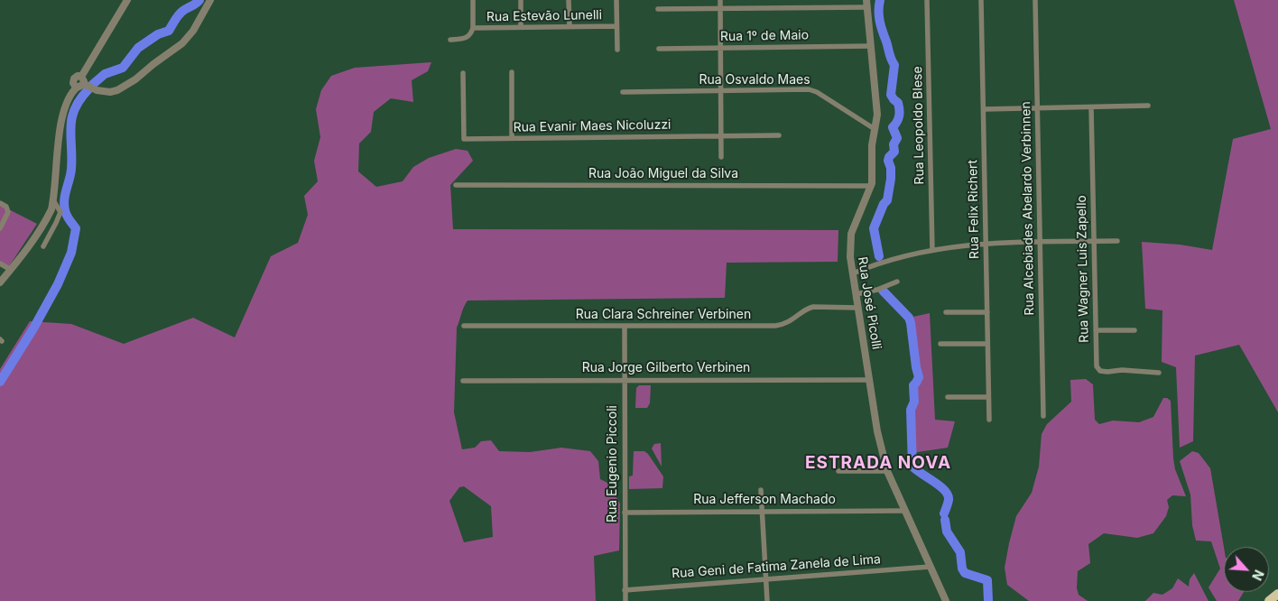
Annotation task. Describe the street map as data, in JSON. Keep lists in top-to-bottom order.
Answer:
{
  "streets": {
    "street": [
      "Rua Estevão Lunelli",
      "Rua 1º de Maio",
      "Rua Osvaldo Maes",
      "Rua Leopoldo Blese",
      "Rua Evanir Maes Nicoluzzi",
      "Rua João Miguel da Silva",
      "Rua Alcebiades Abelardo Verbinnen",
      "Rua Felix Richert",
      "Rua Wagner Luis Zapello",
      "Rua José Picolli",
      "Rua Clara Schreiner Verbinen",
      "Rua Jorge Gilberto Verbinen",
      "Rua Eugenio Piccoli",
      "Rua Jefferson Machado",
      "Rua Geni de Fatima Zanela de Lima"
    ]
  },
  "crossings": [
    ["Rua 1º de Maio", "Rua José Picolli"],
    ["Rua Osvaldo Maes", "Rua José Picolli"],
    ["Rua João Miguel da Silva", "Rua José Picolli"],
    ["Rua José Picolli", "Rua Clara Schreiner Verbinen"],
    ["Rua José Picolli", "Rua Jorge Gilberto Verbinen"],
    ["Rua José Picolli", "Rua Jefferson Machado"],
    ["Rua José Picolli", "Rua Geni de Fatima Zanela de Lima"],
    ["Rua Clara Schreiner Verbinen", "Rua Eugenio Piccoli"],
    ["Rua Jorge Gilberto Verbinen", "Rua Eugenio Piccoli"],
    ["Rua Eugenio Piccoli", "Rua Jefferson Machado"],
    ["Rua Eugenio Piccoli", "Rua Geni de Fatima Zanela de Lima"]
  ],
  "districts": ["ESTRADA NOVA"],
  "north": "bottom right"
}
